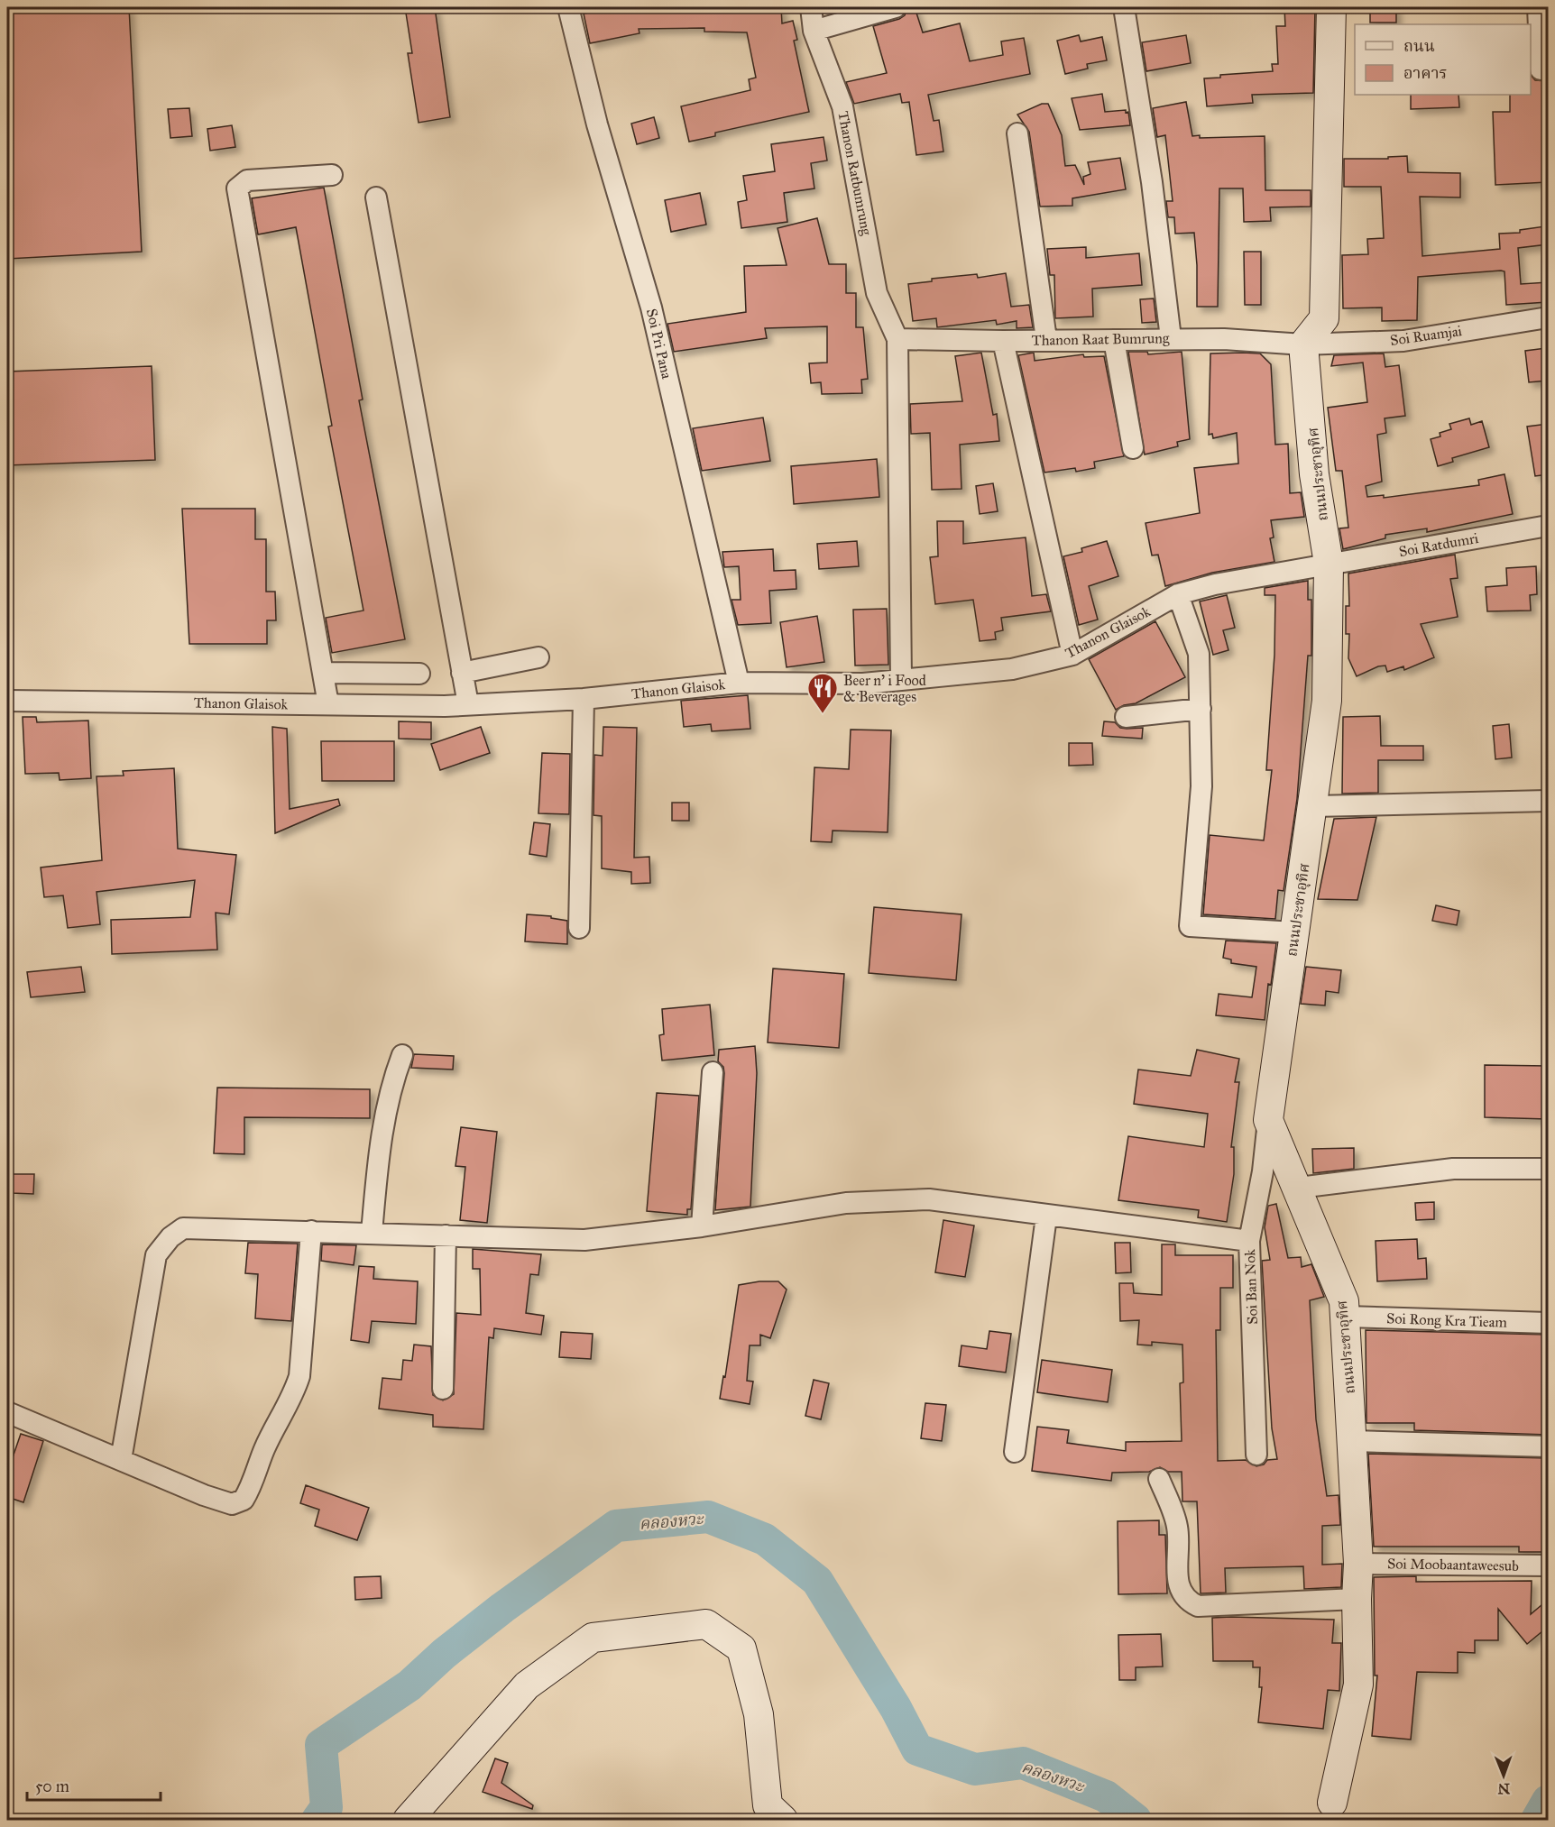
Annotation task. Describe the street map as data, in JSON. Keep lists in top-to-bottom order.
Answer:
{
  "streets": {
    "street": [
      "Thanon Ratbumrung",
      "Soi Ruamjai",
      "Thanon Raat Bumrung",
      "Soi Pri Pana",
      "ถนนประชาอุทิศ",
      "Soi Ratdumri",
      "Thanon Glaisok",
      "Soi Ban Nok",
      "Soi Rong Kra Tieam",
      "Soi Moobaantaweesub"
    ]
  },
  "crossings": [
    ["Thanon Ratbumrung", "Thanon Raat Bumrung"],
    ["Soi Ruamjai", "Thanon Raat Bumrung"],
    ["Soi Ruamjai", "ถนนประชาอุทิศ"],
    ["Thanon Raat Bumrung", "ถนนประชาอุทิศ"],
    ["Soi Pri Pana", "Thanon Glaisok"],
    ["ถนนประชาอุทิศ", "Soi Ratdumri"],
    ["ถนนประชาอุทิศ", "Thanon Glaisok"],
    ["ถนนประชาอุทิศ", "Soi Ban Nok"],
    ["ถนนประชาอุทิศ", "Soi Rong Kra Tieam"],
    ["ถนนประชาอุทิศ", "Soi Moobaantaweesub"],
    ["Soi Ratdumri", "Thanon Glaisok"]
  ],
  "water": ["คลองหวะ"],
  "places": {
    "restaurant": ["Beer n' i Food & Beverages"]
  },
  "legend": ["ถนน", "อาคาร"],
  "scale_bar": "50 m",
  "north": "bottom"
}
